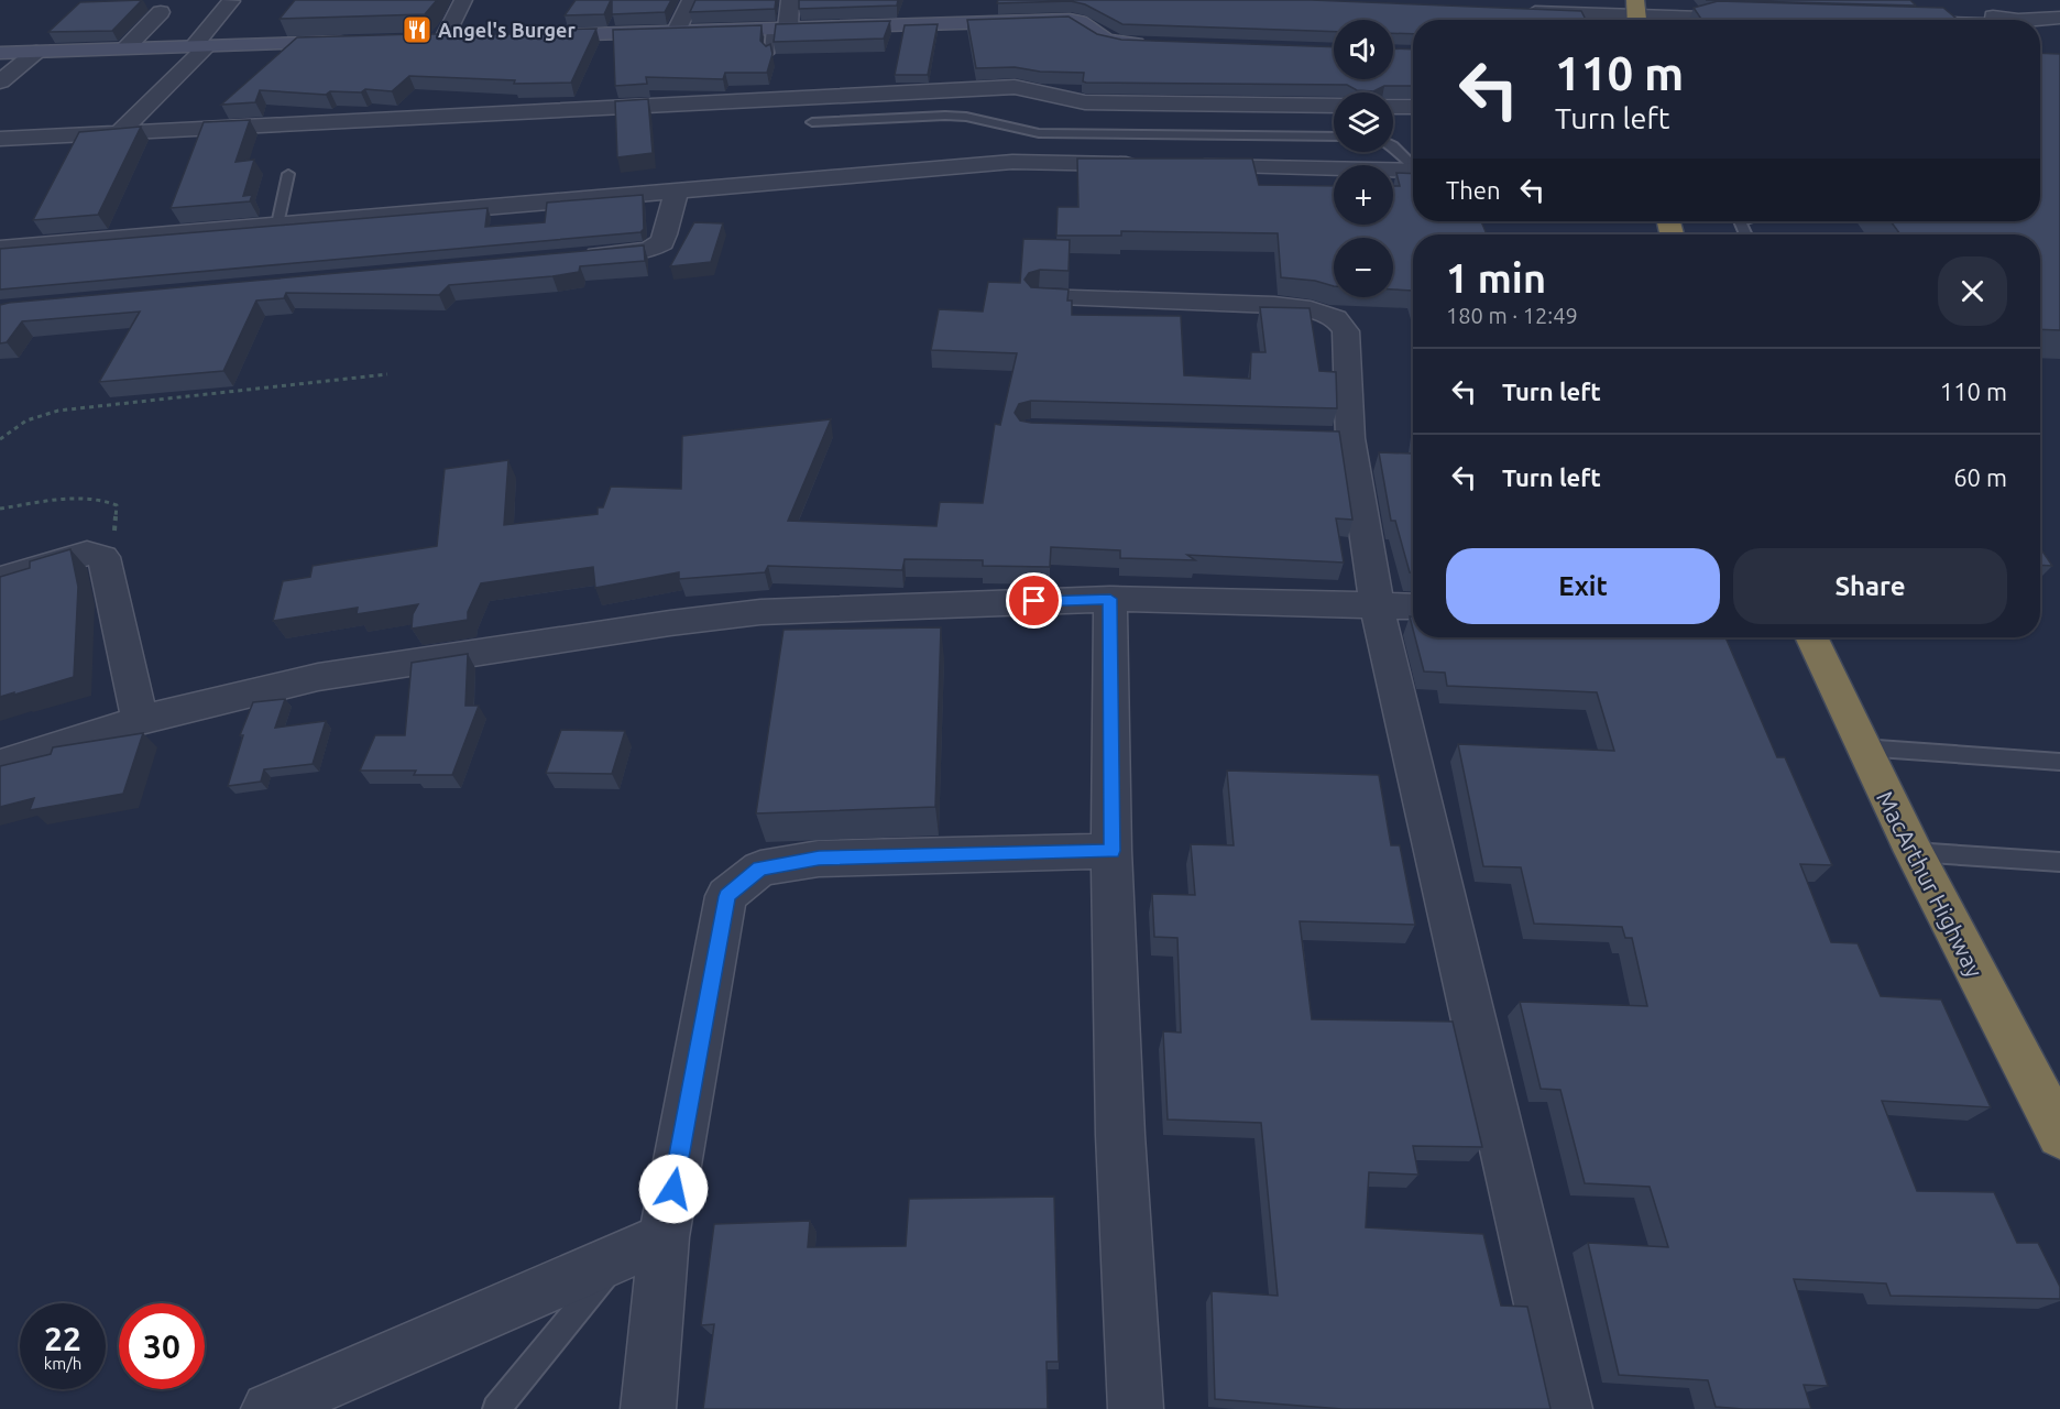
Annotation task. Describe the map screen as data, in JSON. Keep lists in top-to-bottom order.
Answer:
{
  "streets": {
    "highway": ["MacArthur Highway"]
  },
  "places": {
    "restaurant": ["Angel's Burger"]
  },
  "page": {
    "map_buttons": ["+", "−"],
    "turn": ["110 m", "Turn left"],
    "then": "Then",
    "heading": ["1 min", "180 m · 12:49"],
    "list": [
      {
        "name": "Turn left",
        "value": "110 m"
      },
      {
        "name": "Turn left",
        "value": "60 m"
      }
    ],
    "buttons": ["Exit", "Share"],
    "speed": "22 km/h",
    "limit": "30"
  }
}
